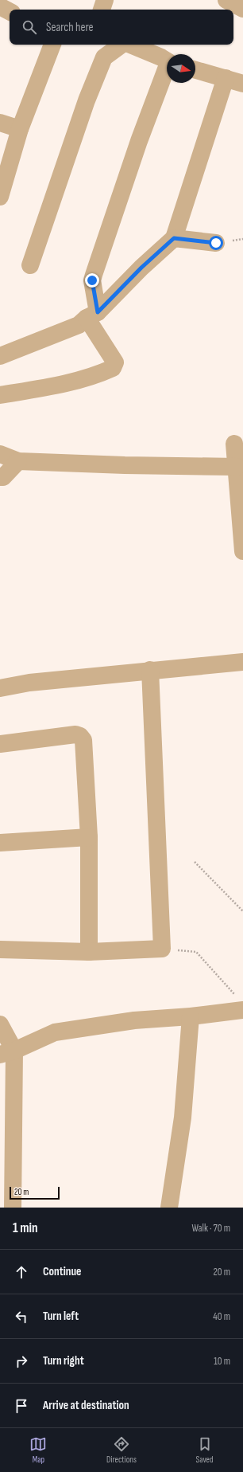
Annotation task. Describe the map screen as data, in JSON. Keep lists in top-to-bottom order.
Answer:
{
  "scale_bar": "20 m",
  "north": "right",
  "page": {
    "search": "Search here",
    "scale": "20 m",
    "heading": ["1 min", "Walk · 70 m"],
    "list": [
      ["Continue", "20 m"],
      ["Turn left", "40 m"],
      ["Turn right", "10 m"],
      "Arrive at destination"
    ],
    "nav": ["Map", "Directions", "Saved"]
  }
}
